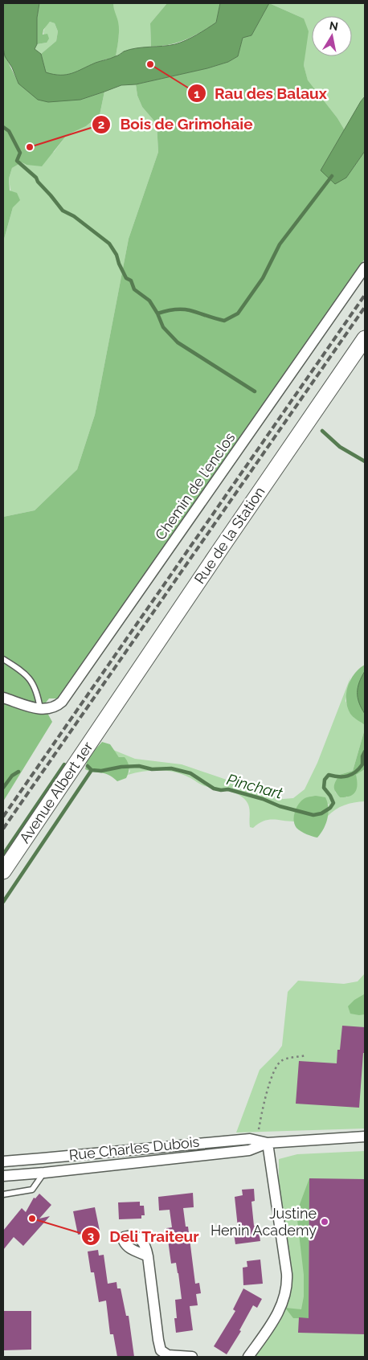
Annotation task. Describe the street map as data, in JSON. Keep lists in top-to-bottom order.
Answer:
{
  "streets": {
    "main road": ["Rue de la Station", "Avenue Albert 1er"],
    "street": ["Chemin de l'enclos", "Rue Charles Dubois"]
  },
  "crossings": [
    ["Rue de la Station", "Avenue Albert 1er"]
  ],
  "water": ["Pinchart"],
  "places": [
    "Rau des Balaux",
    "Bois de Grimohaie",
    "Deli Traiteur",
    "Justine Henin Academy"
  ],
  "north": "top"
}
